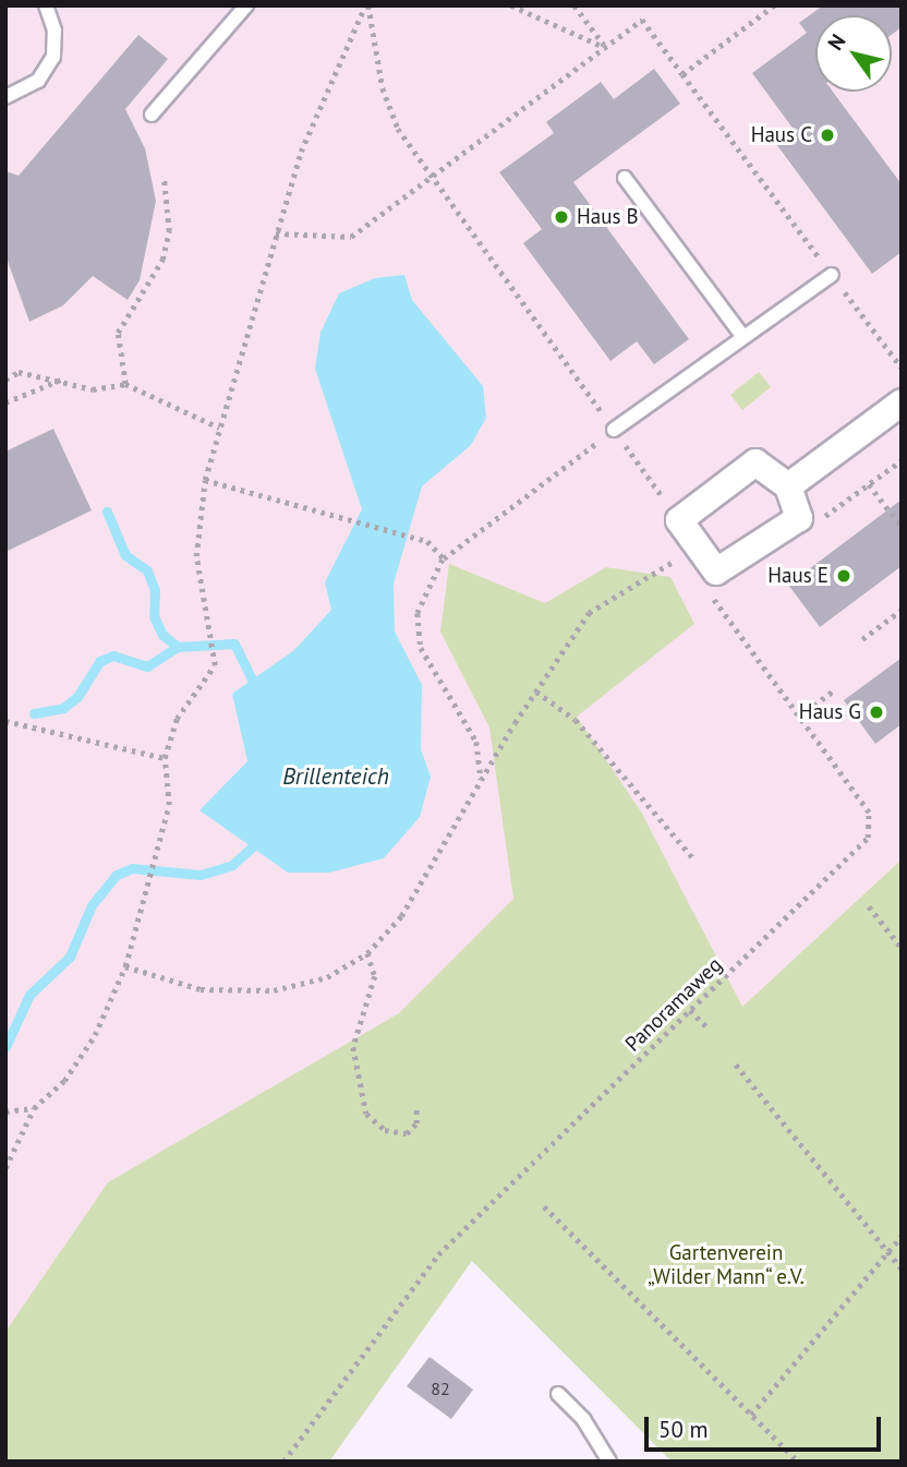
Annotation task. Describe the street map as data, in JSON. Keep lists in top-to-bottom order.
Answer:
{
  "streets": {
    "path": ["Panoramaweg"]
  },
  "water": ["Brillenteich"],
  "parks": ["Gartenverein „Wilder Mann“ e.V."],
  "places": [
    "Haus C",
    "Haus B",
    "Haus E",
    "Haus G"
  ],
  "house_numbers": ["82"],
  "scale_bar": "50 m",
  "north": "top left"
}
